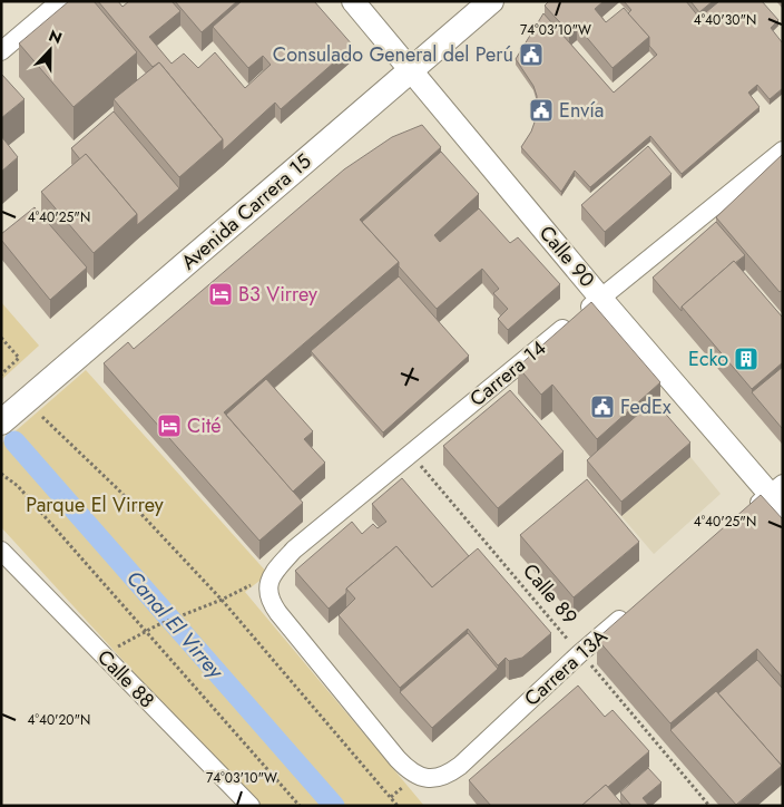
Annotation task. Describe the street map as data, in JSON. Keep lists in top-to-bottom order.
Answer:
{
  "streets": {
    "main road": ["Avenida Carrera 15"],
    "street": [
      "Calle 90",
      "Carrera 14",
      "Carrera 13A",
      "Calle 88"
    ],
    "path": ["Calle 89"]
  },
  "crossings": [
    ["Avenida Carrera 15", "Calle 90"],
    ["Calle 90", "Carrera 14"],
    ["Carrera 14", "Calle 89"],
    ["Carrera 14", "Carrera 13A"],
    ["Calle 89", "Carrera 13A"]
  ],
  "water": ["Canal El Virrey"],
  "parks": ["Parque El Virrey"],
  "places": {
    "public building": ["Consulado General del Perú", "Envía", "FedEx"],
    "hotel": ["B3 Virrey", "Cité"],
    "building": ["Ecko"]
  },
  "north": "top",
  "coordinates": [
    "4°40'30\"N",
    "74°03'10\"W",
    "4°40'25\"N",
    "4°40'20\"N"
  ]
}
